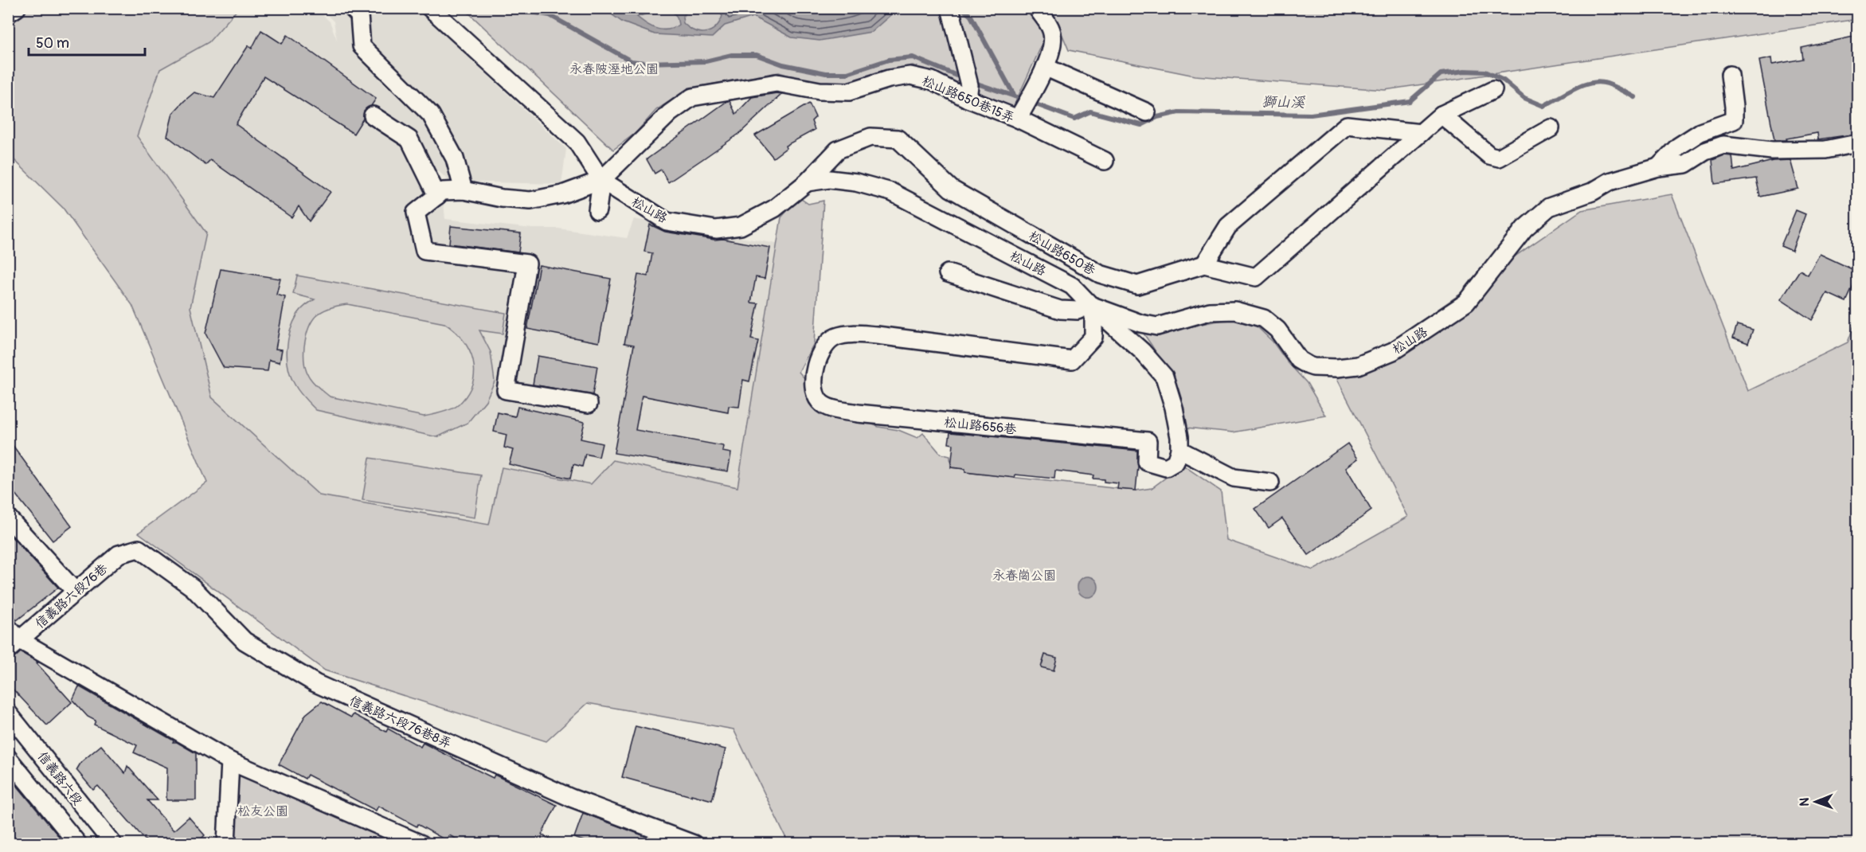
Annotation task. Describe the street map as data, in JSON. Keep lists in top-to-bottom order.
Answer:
{
  "streets": {
    "street": [
      "松山路650巷15弄",
      "松山路",
      "松山路650巷",
      "松山路656巷",
      "信義路六段76巷",
      "信義路六段76巷8弄",
      "信義路六段"
    ]
  },
  "crossings": [
    ["松山路650巷15弄", "松山路"],
    ["松山路", "松山路650巷"],
    ["信義路六段76巷", "信義路六段76巷8弄"]
  ],
  "water": ["獅山溪"],
  "parks": ["永春陂溼地公園", "永春崗公園", "松友公園"],
  "scale_bar": "50 m",
  "north": "left"
}
